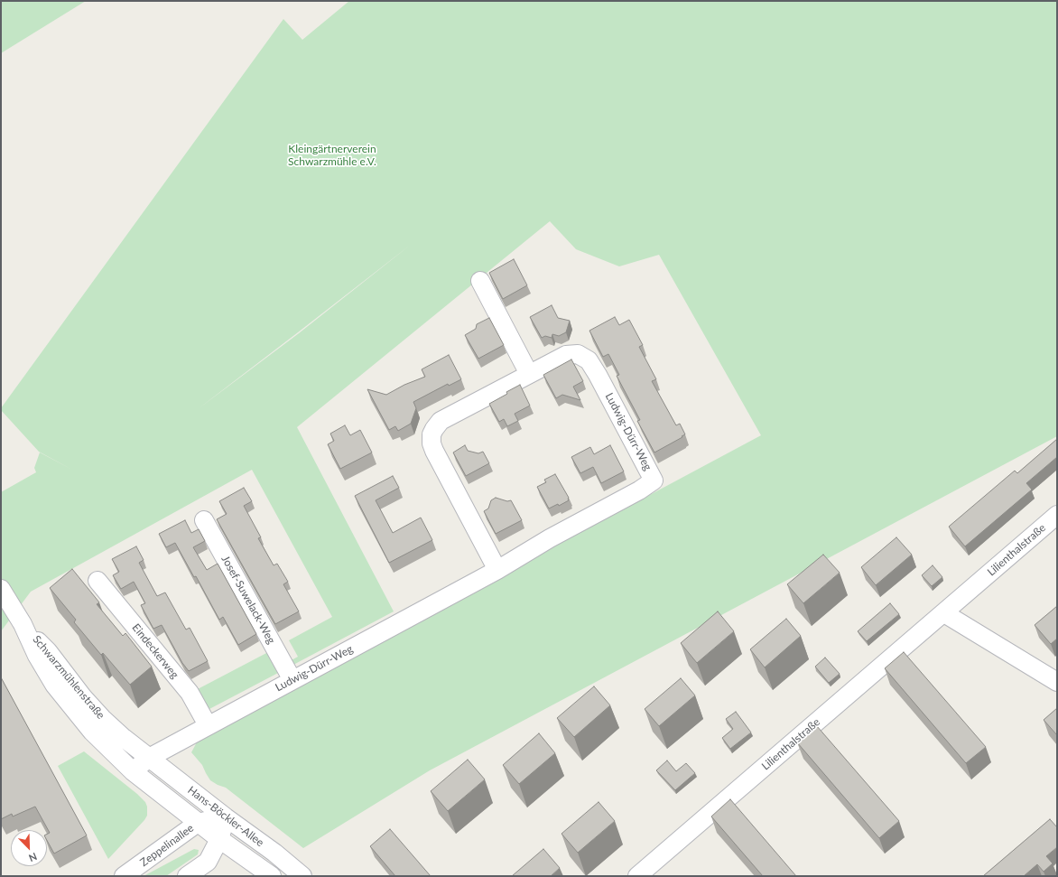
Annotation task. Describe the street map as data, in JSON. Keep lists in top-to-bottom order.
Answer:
{
  "streets": {
    "street": [
      "Ludwig-Dürr-Weg",
      "Lilienthalstraße",
      "Josef-Suwelack-Weg",
      "Eindeckerweg",
      "Schwarzmühlenstraße",
      "Hans-Böckler-Allee",
      "Zeppelinallee"
    ]
  },
  "crossings": [
    ["Ludwig-Dürr-Weg", "Josef-Suwelack-Weg"],
    ["Ludwig-Dürr-Weg", "Eindeckerweg"],
    ["Ludwig-Dürr-Weg", "Schwarzmühlenstraße"],
    ["Ludwig-Dürr-Weg", "Hans-Böckler-Allee"],
    ["Schwarzmühlenstraße", "Hans-Böckler-Allee"],
    ["Hans-Böckler-Allee", "Zeppelinallee"]
  ],
  "parks": ["Kleingärtnerverein Schwarzmühle e.V."],
  "north": "bottom right"
}
